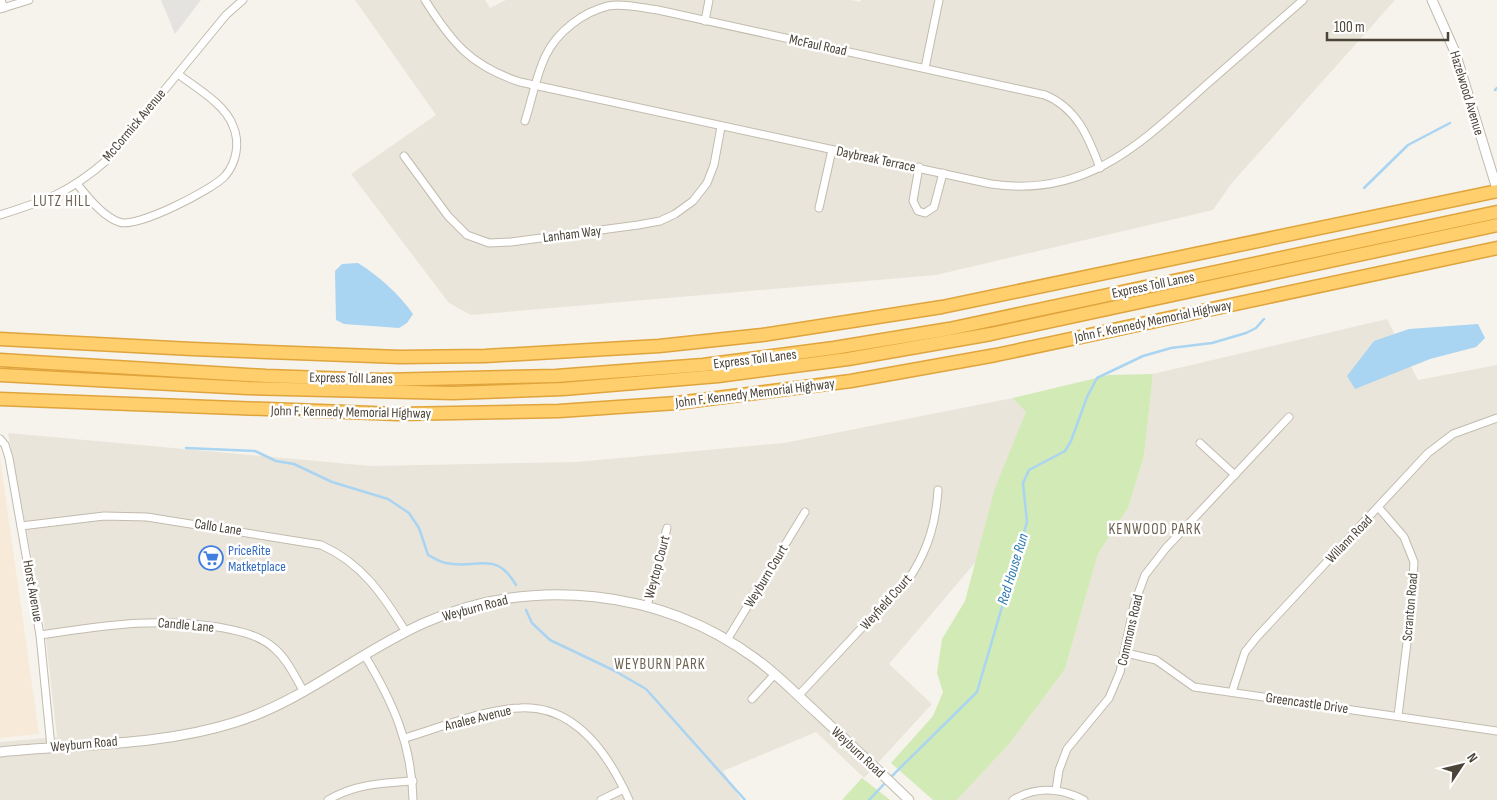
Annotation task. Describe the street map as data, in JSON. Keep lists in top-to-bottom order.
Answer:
{
  "streets": {
    "highway": ["Express Toll Lanes", "John F. Kennedy Memorial Highway"],
    "street": [
      "McFaul Road",
      "Hazelwood Avenue",
      "McCormick Avenue",
      "Daybreak Terrace",
      "Lanham Way",
      "Callo Lane",
      "Willann Road",
      "Weytop Court",
      "Weyburn Court",
      "Horst Avenue",
      "Weyfield Court",
      "Scranton Road",
      "Weyburn Road",
      "Candle Lane",
      "Commons Road",
      "Greencastle Drive",
      "Analee Avenue"
    ]
  },
  "crossings": [
    ["McFaul Road", "Daybreak Terrace"],
    ["Daybreak Terrace", "Lanham Way"],
    ["Callo Lane", "Horst Avenue"],
    ["Callo Lane", "Weyburn Road"],
    ["Willann Road", "Scranton Road"],
    ["Willann Road", "Greencastle Drive"],
    ["Weytop Court", "Weyburn Road"],
    ["Weyburn Court", "Weyburn Road"],
    ["Horst Avenue", "Weyburn Road"],
    ["Horst Avenue", "Candle Lane"],
    ["Weyfield Court", "Weyburn Road"],
    ["Scranton Road", "Greencastle Drive"],
    ["Weyburn Road", "Candle Lane"],
    ["Commons Road", "Greencastle Drive"]
  ],
  "districts": ["LUTZ HILL", "KENWOOD PARK", "WEYBURN PARK"],
  "water": ["Red House Run"],
  "places": {
    "supermarket": ["PriceRite Matketplace"]
  },
  "scale_bar": "100 m",
  "north": "top right"
}
